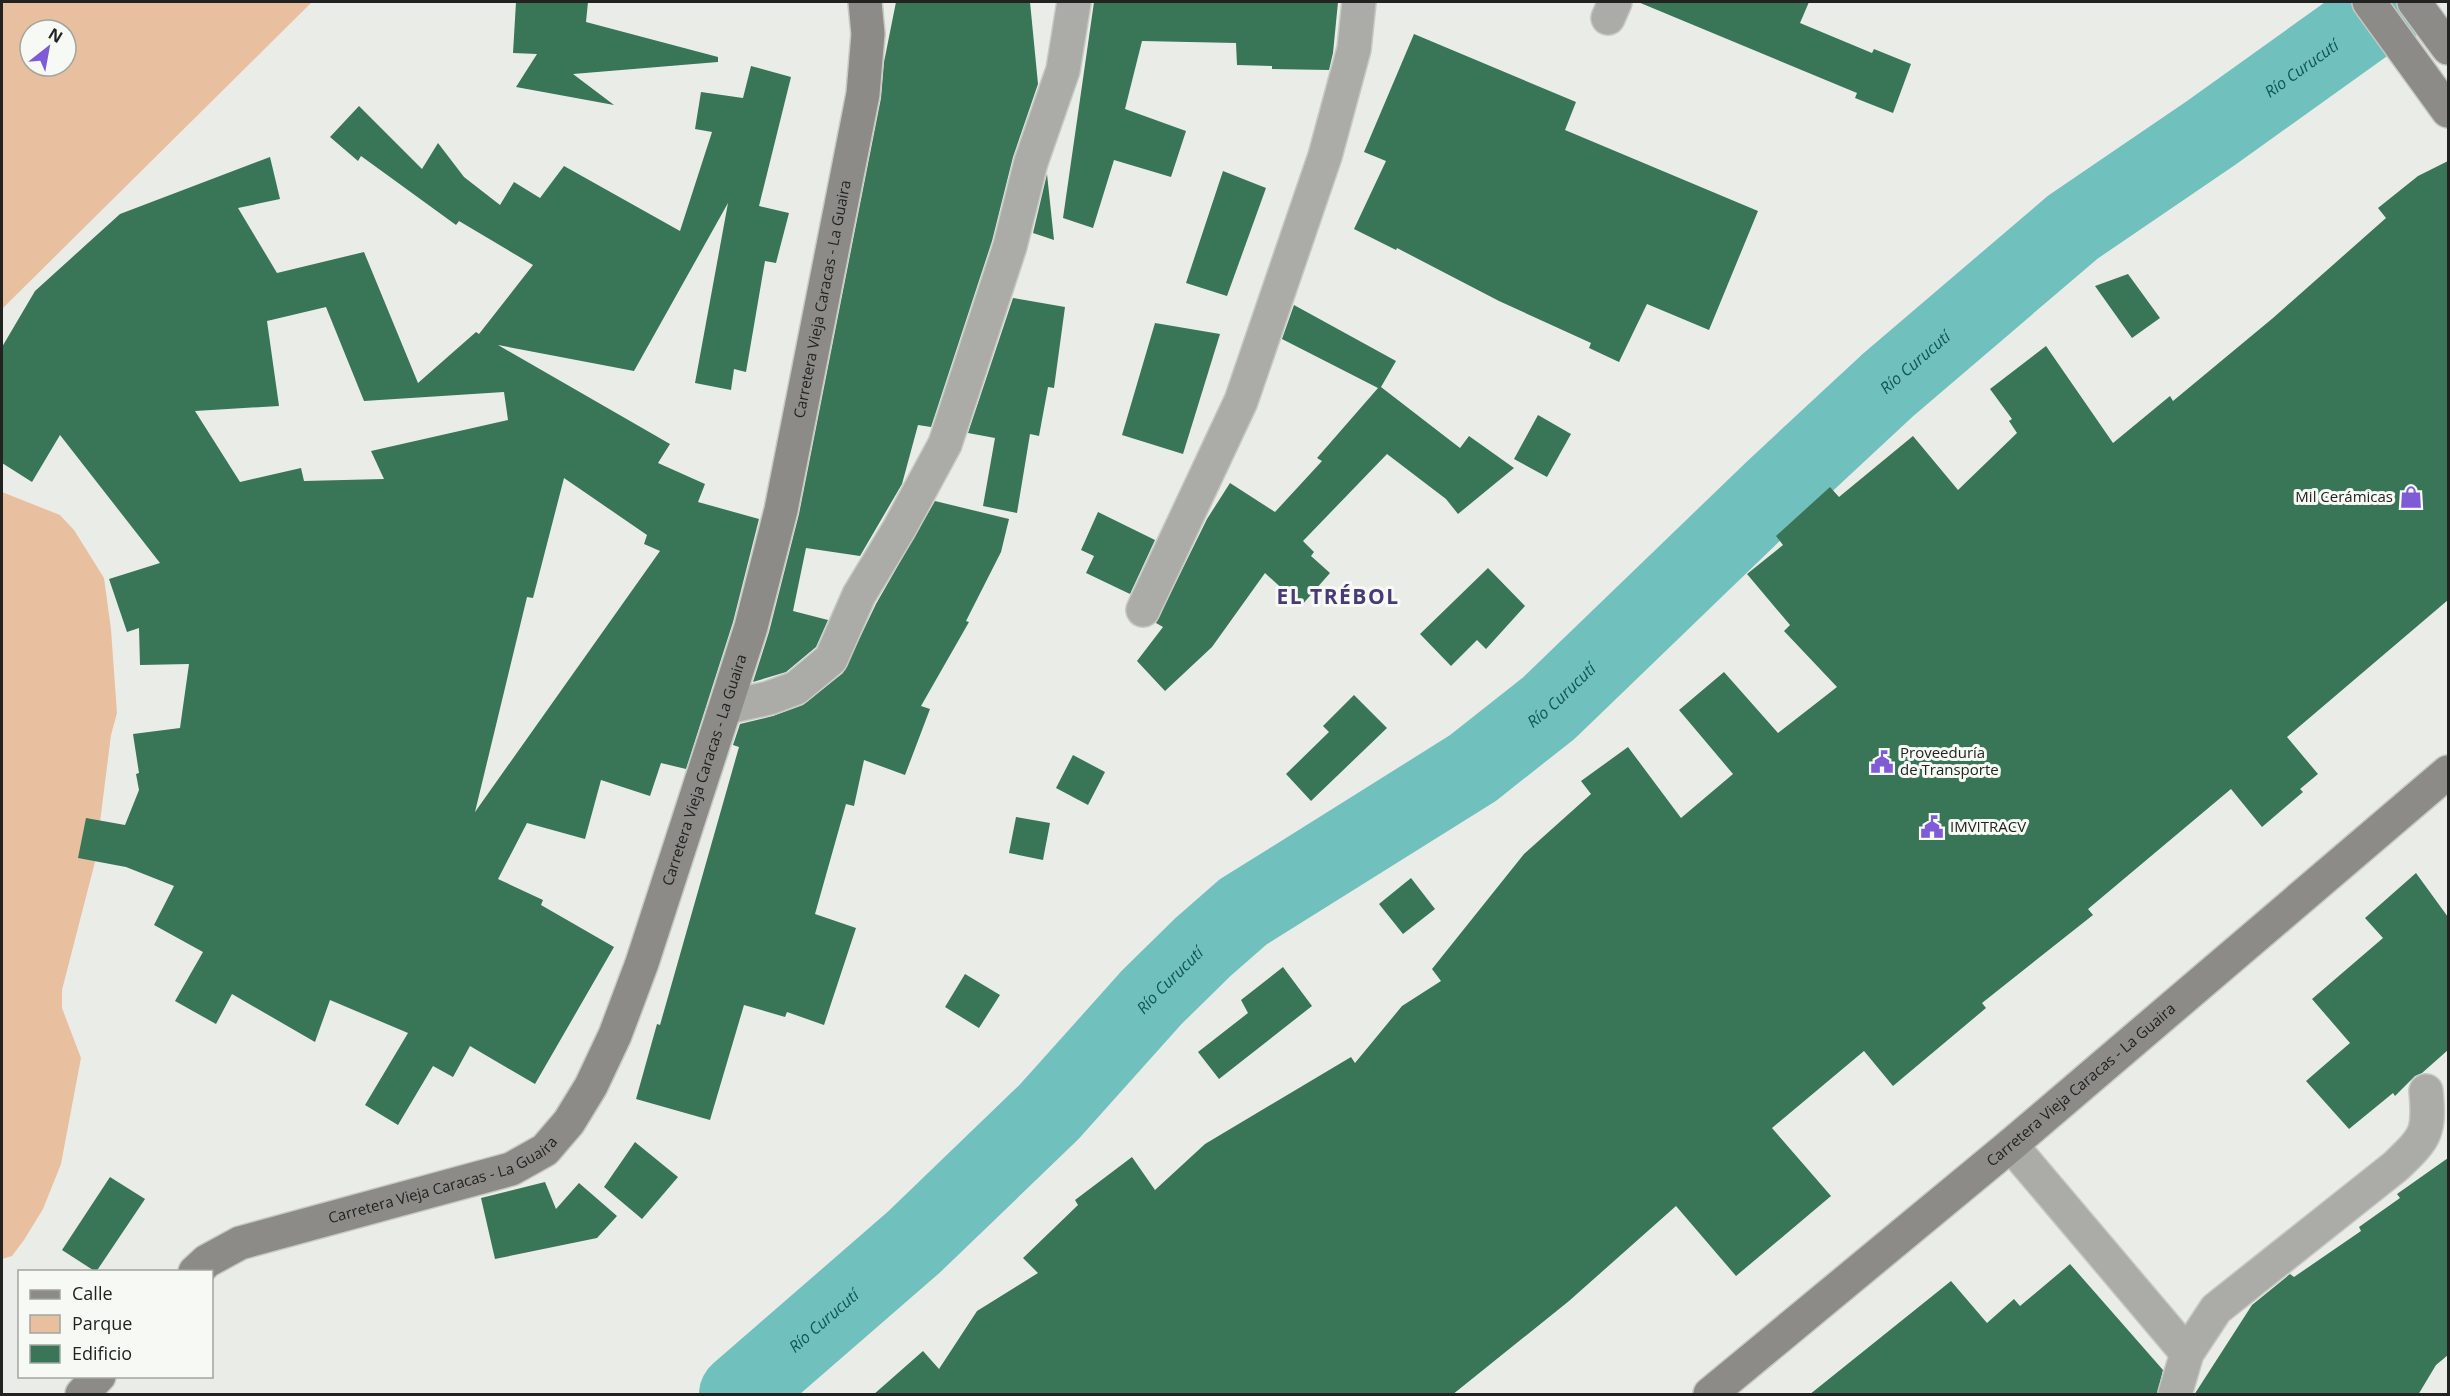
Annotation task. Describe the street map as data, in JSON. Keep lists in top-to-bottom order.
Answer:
{
  "streets": {
    "main road": ["Carretera Vieja Caracas - La Guaira"]
  },
  "districts": ["EL TRÉBOL"],
  "water": ["Río Curucutí"],
  "places": {
    "shop": ["Mil Cerámicas"],
    "public building": ["Proveeduría de Transporte", "IMVITRACV"]
  },
  "legend": ["Calle", "Parque", "Edificio"],
  "north": "top right"
}
